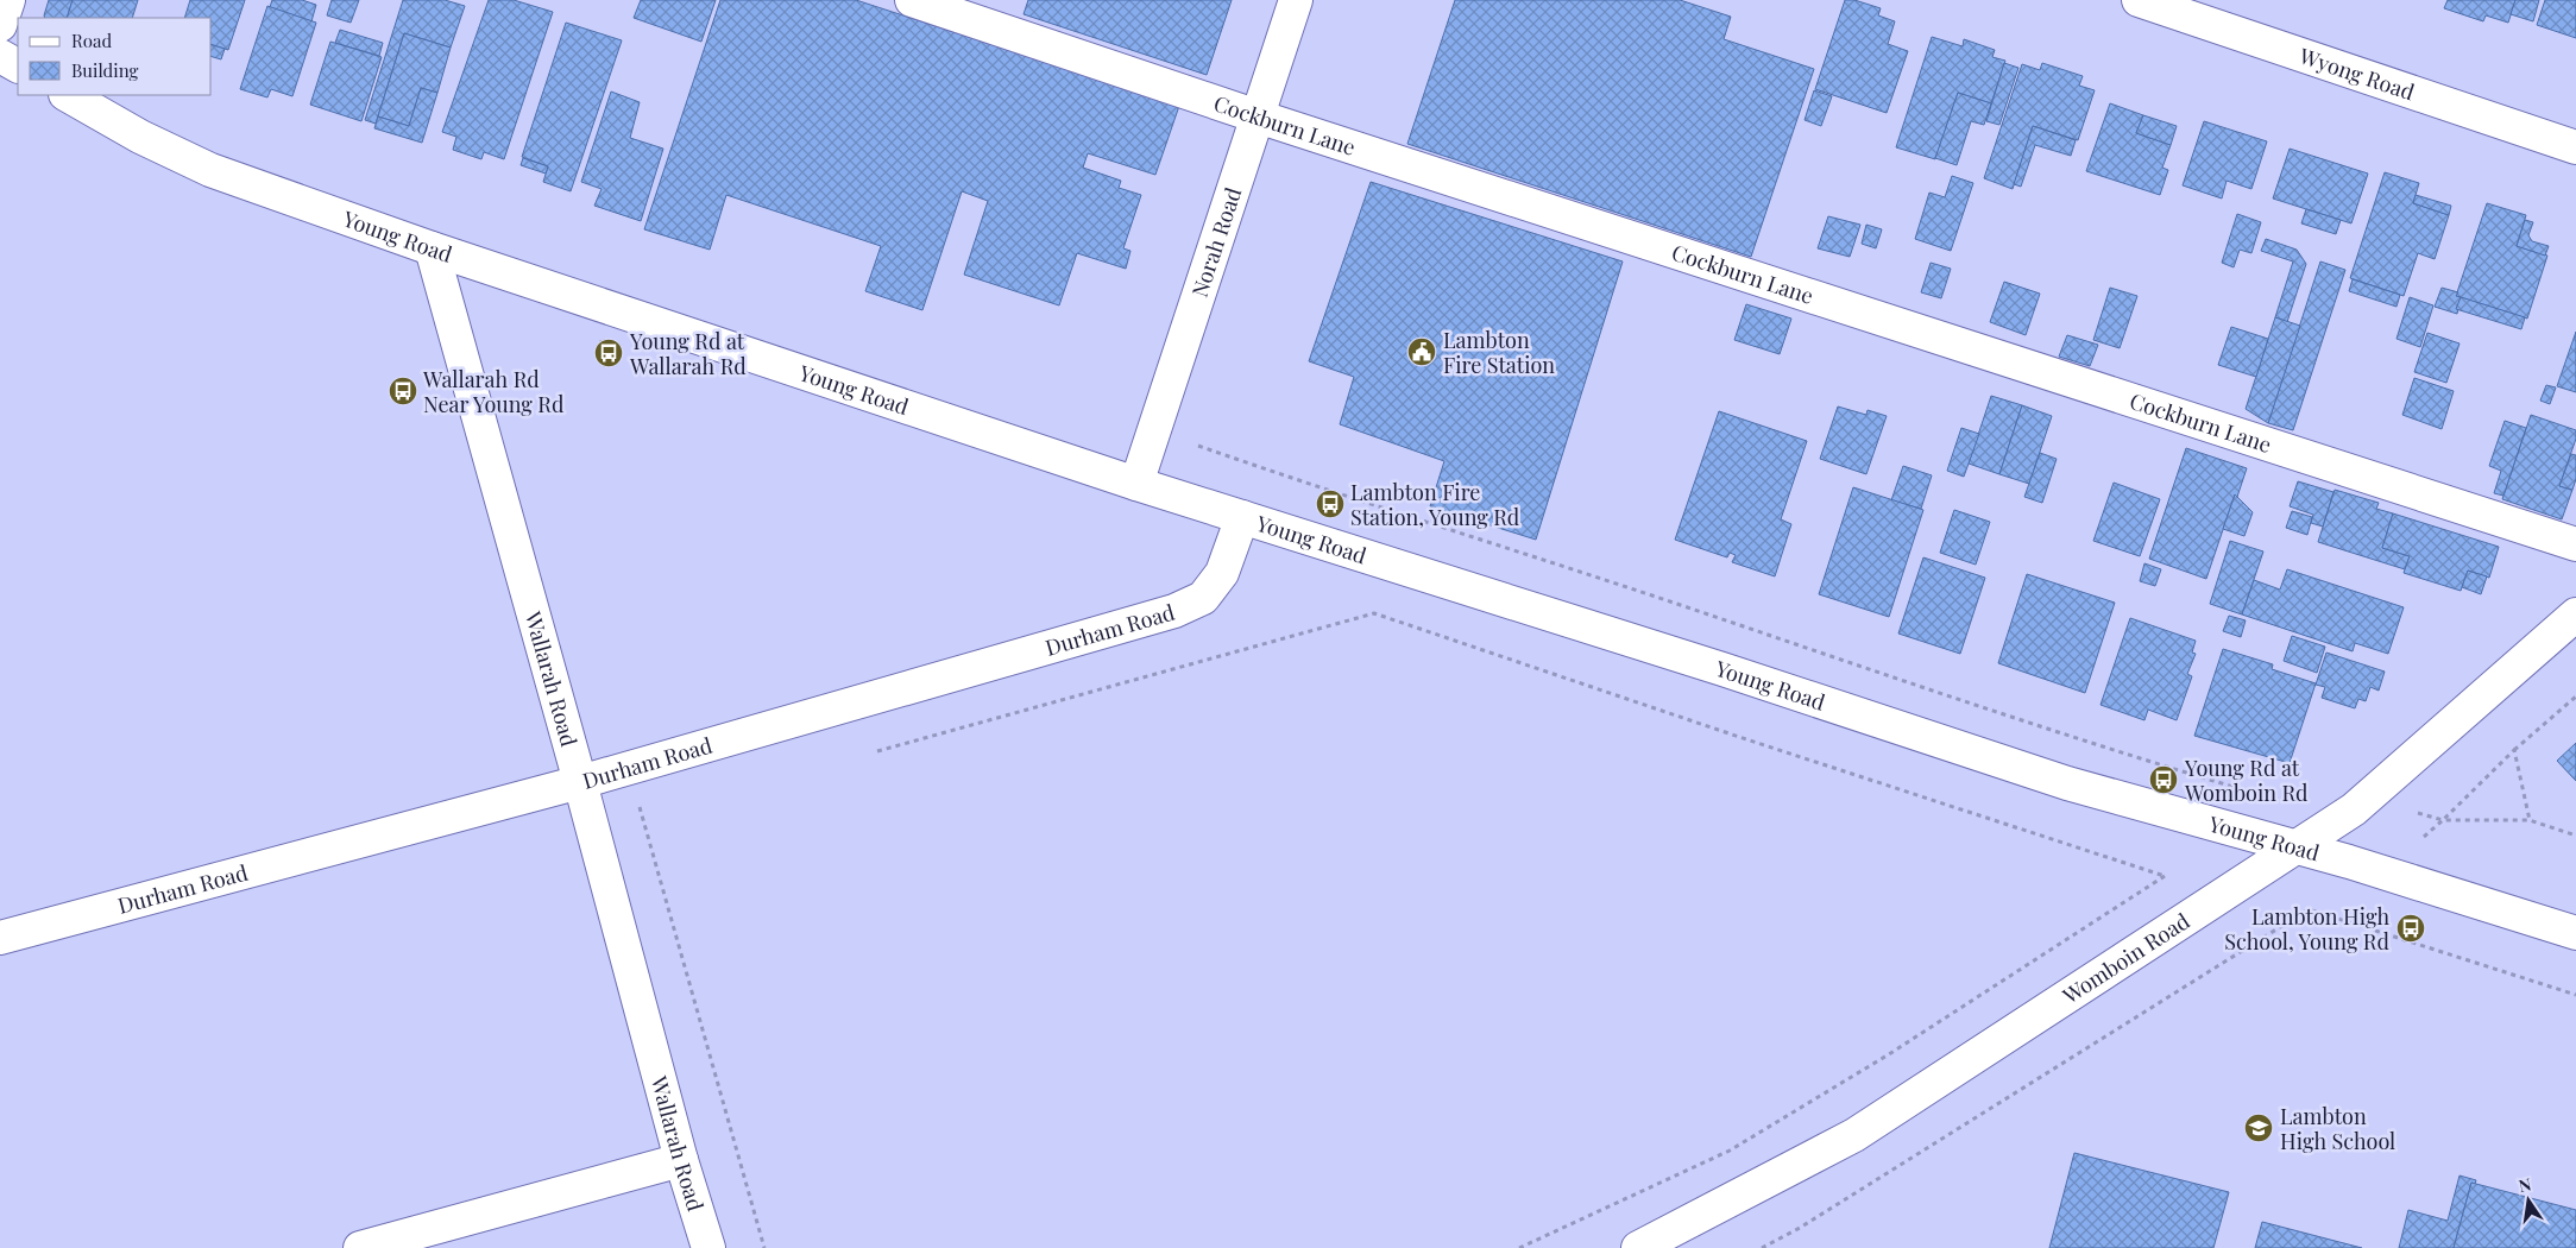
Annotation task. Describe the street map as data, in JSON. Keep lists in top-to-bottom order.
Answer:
{
  "streets": {
    "street": [
      "Wyong Road",
      "Cockburn Lane",
      "Young Road",
      "Norah Road",
      "Durham Road",
      "Wallarah Road",
      "Womboin Road"
    ]
  },
  "crossings": [
    ["Cockburn Lane", "Norah Road"],
    ["Young Road", "Norah Road"],
    ["Young Road", "Durham Road"],
    ["Young Road", "Wallarah Road"],
    ["Young Road", "Womboin Road"],
    ["Durham Road", "Wallarah Road"]
  ],
  "places": {
    "public building": ["Lambton Fire Station"],
    "bus stop": [
      "Young Rd at Wallarah Rd",
      "Wallarah Rd Near Young Rd",
      "Lambton Fire Station, Young Rd",
      "Young Rd at Womboin Rd",
      "Lambton High School, Young Rd"
    ],
    "school or university": ["Lambton High School"]
  },
  "legend": ["Road", "Building"],
  "north": "top"
}
